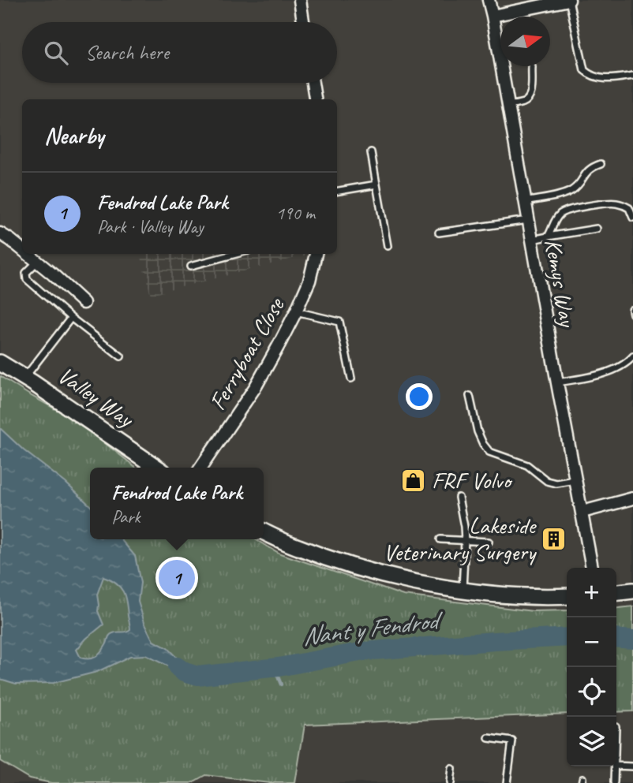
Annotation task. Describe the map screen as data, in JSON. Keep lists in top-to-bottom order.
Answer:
{
  "streets": {
    "street": ["Kemys Way", "Ferryboat Close", "Valley Way"]
  },
  "water": ["Nant y Fendrod"],
  "places": {
    "shop": ["FRF Volvo"],
    "building": ["Lakeside Veterinary Surgery"]
  },
  "north": "right",
  "page": {
    "search": "Search here",
    "heading": "Nearby",
    "list": [
      {
        "mark": "1",
        "name": "Fendrod Lake Park",
        "note": "Park · Valley Way",
        "value": "190 m"
      }
    ],
    "popup": ["Fendrod Lake Park", "Park"],
    "pins": "1",
    "map_buttons": ["+", "−"]
  }
}
